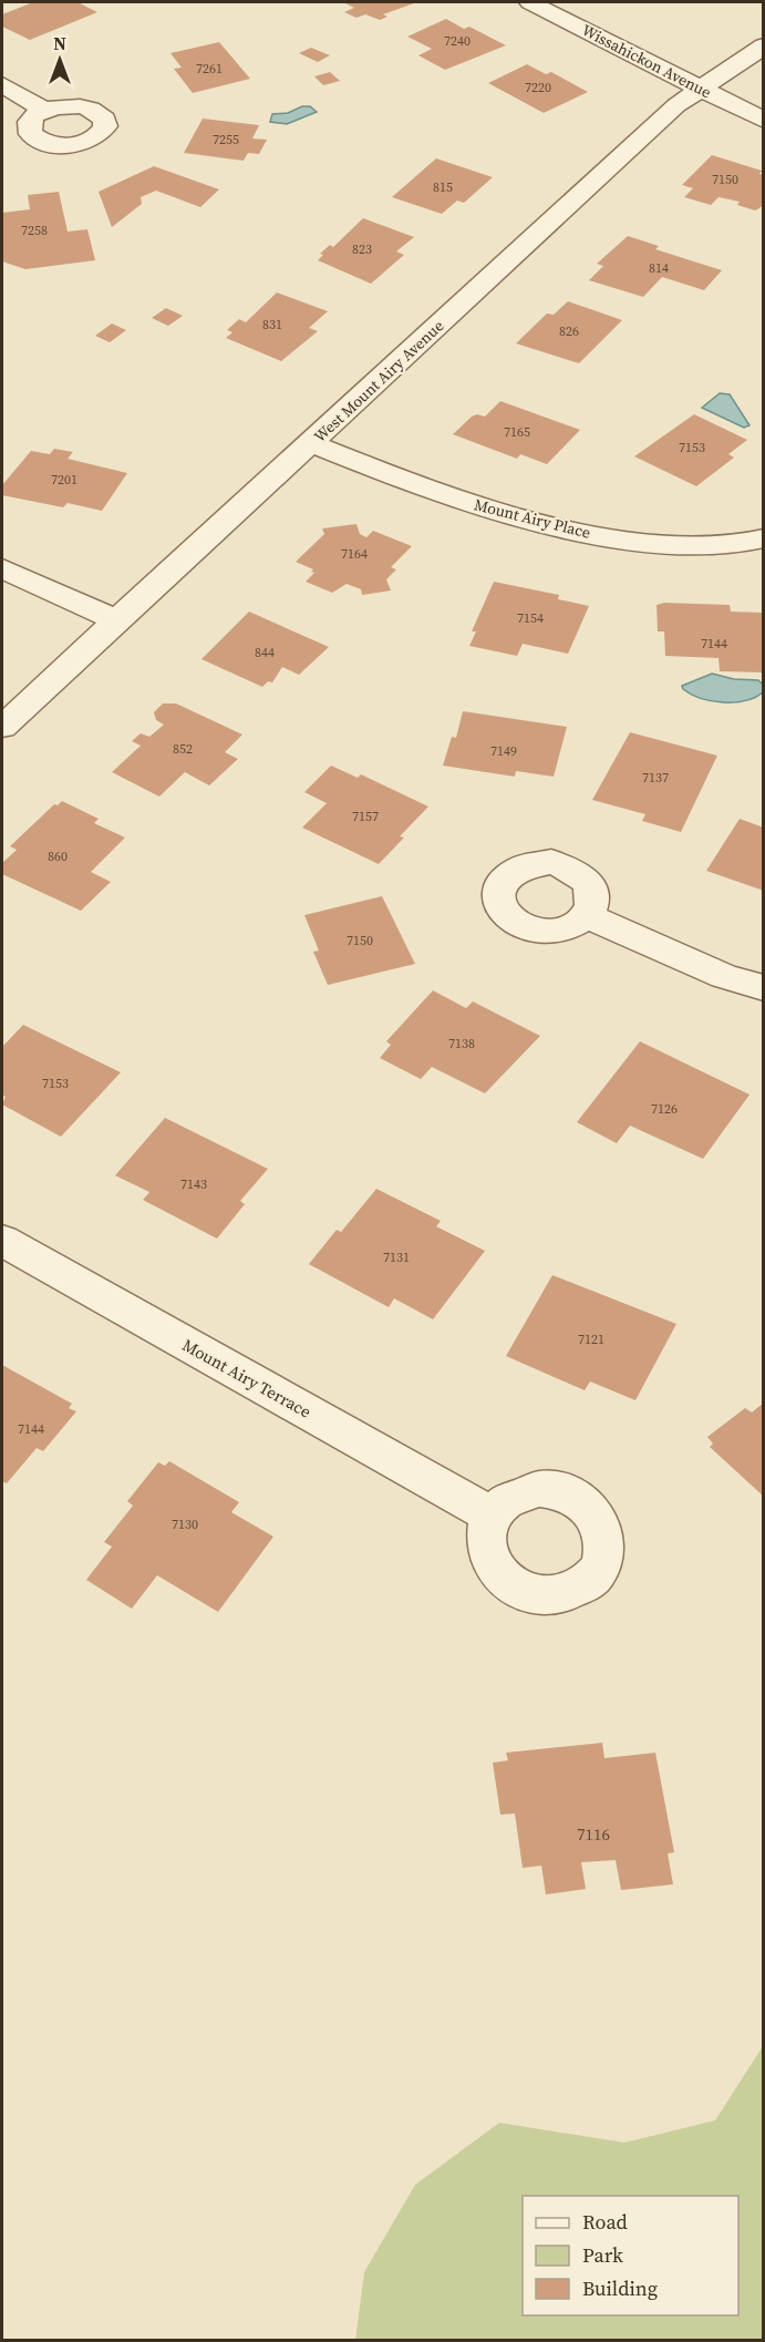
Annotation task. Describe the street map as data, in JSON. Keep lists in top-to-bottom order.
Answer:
{
  "streets": {
    "street": [
      "Wissahickon Avenue",
      "West Mount Airy Avenue",
      "Mount Airy Place",
      "Mount Airy Terrace"
    ]
  },
  "crossings": [
    ["Wissahickon Avenue", "West Mount Airy Avenue"],
    ["West Mount Airy Avenue", "Mount Airy Place"]
  ],
  "house_numbers": [
    "7240",
    "7261",
    "7220",
    "7255",
    "7150",
    "815",
    "7258",
    "823",
    "814",
    "831",
    "826",
    "7165",
    "7153",
    "7201",
    "7164",
    "7154",
    "7144",
    "844",
    "852",
    "7149",
    "7137",
    "7157",
    "860",
    "7150",
    "7138",
    "7153",
    "7126",
    "7143",
    "7131",
    "7121",
    "7144",
    "7130",
    "7116"
  ],
  "legend": ["Road", "Park", "Building"],
  "north": "top"
}
